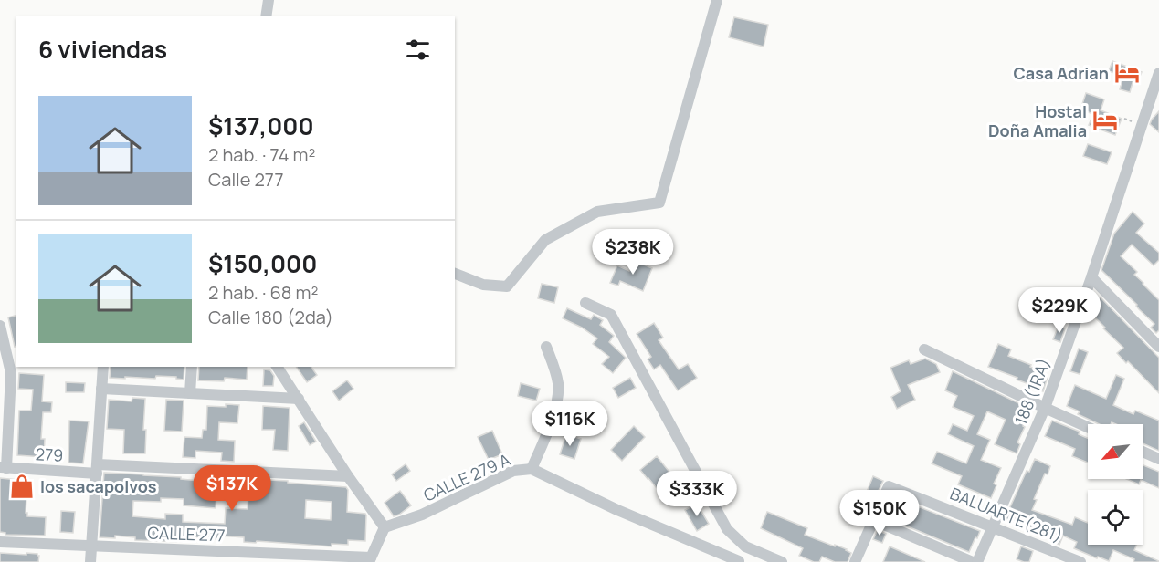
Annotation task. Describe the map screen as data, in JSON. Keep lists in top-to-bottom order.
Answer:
{
  "streets": {
    "street": [
      "188 (1RA)",
      "279",
      "CALLE 279 A",
      "BALUARTE(281)",
      "CALLE 277"
    ]
  },
  "crossings": [
    ["188 (1RA)", "BALUARTE(281)"]
  ],
  "places": {
    "hotel": ["Casa Adrian", "Hostal Doña Amalia"],
    "shop": ["los sacapolvos"]
  },
  "north": "bottom left",
  "page": {
    "heading": "6 viviendas",
    "list": [
      {
        "name": "$137,000",
        "note": "2 hab. · 74 m² · Calle 277"
      },
      {
        "name": "$150,000",
        "note": "2 hab. · 68 m² · Calle 180 (2da)"
      }
    ],
    "price": [
      "$238K",
      "$229K",
      "$116K",
      "$137K",
      "$333K",
      "$150K"
    ]
  }
}
